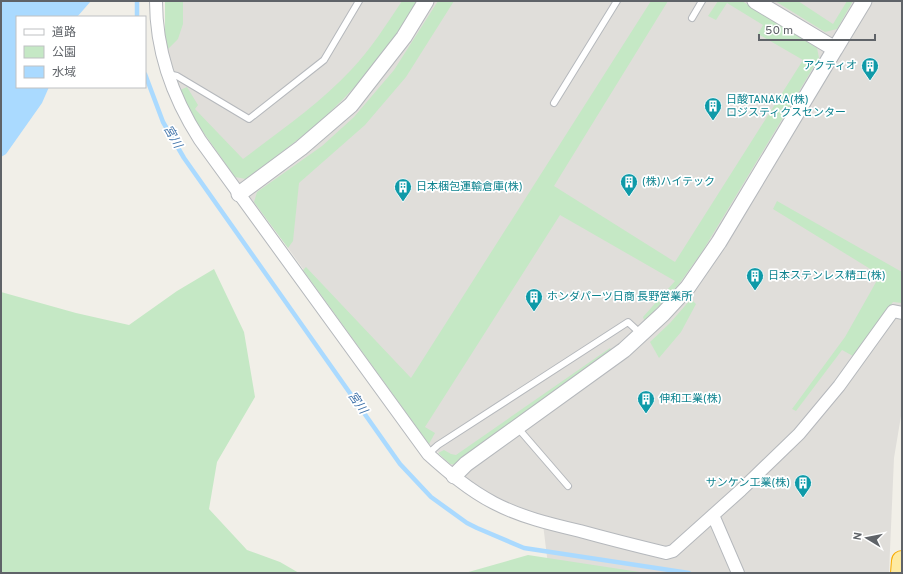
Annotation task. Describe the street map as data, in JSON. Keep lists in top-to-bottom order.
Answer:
{
  "water": ["宮川"],
  "places": {
    "building": [
      "アクティオ",
      "日酸TANAKA(株) ロジスティクスセンター",
      "(株)ハイテック",
      "日本梱包運輸倉庫(株)",
      "日本ステンレス精工(株)",
      "ホンダパーツ日商 長野営業所",
      "伸和工業(株)",
      "サンケン工業(株)"
    ]
  },
  "legend": ["道路", "公園", "水域"],
  "scale_bar": "50 m",
  "north": "left"
}
